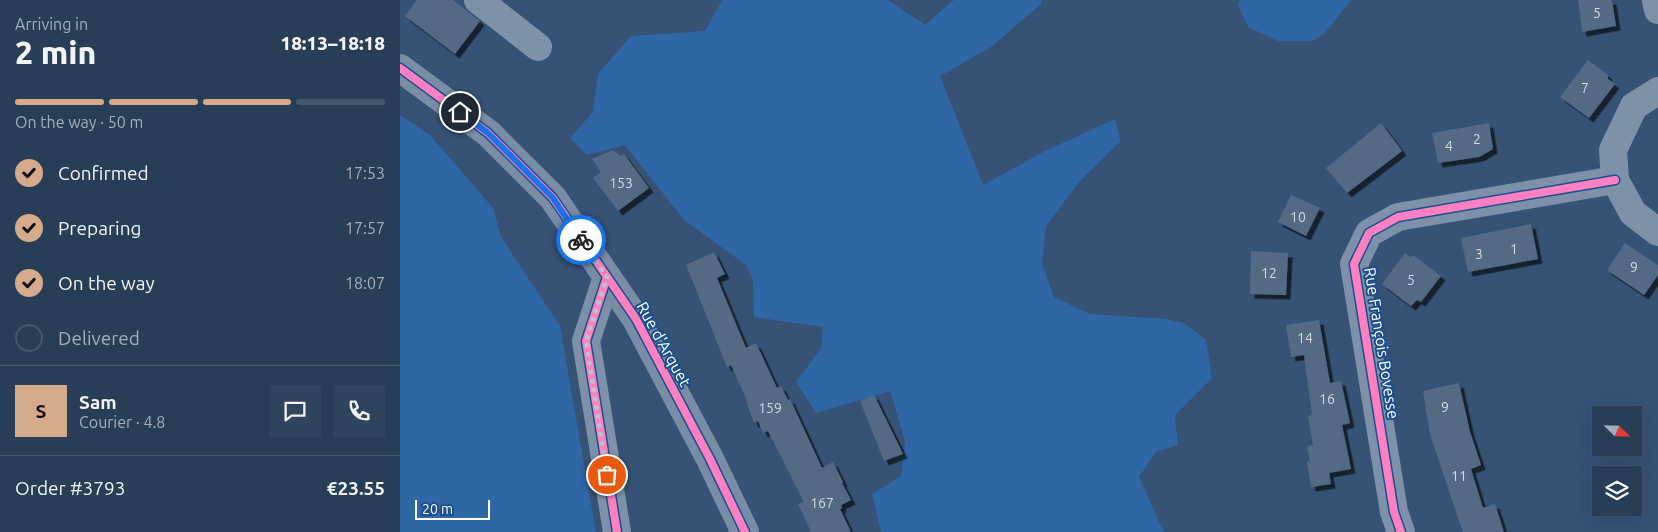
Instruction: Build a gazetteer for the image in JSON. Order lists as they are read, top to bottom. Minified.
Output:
{"streets":{"street":["Rue François Bovesse","Rue d'Arquet"]},"house_numbers":["5","7","2","4","153","10","1","3","9","12","5","14","16","9","159","11","167"],"scale_bar":"20 m","north":"bottom right","page":{"heading":["2 min","Arriving in","18:13–18:18"],"panel":["Sam","Courier · 4.8","Order #3793","€23.55"],"bar":"On the way · 50 m","list":[["Confirmed","17:53"],["Preparing","17:57"],["On the way","18:07"],"Delivered"],"round":"S","scale":"20 m"}}
